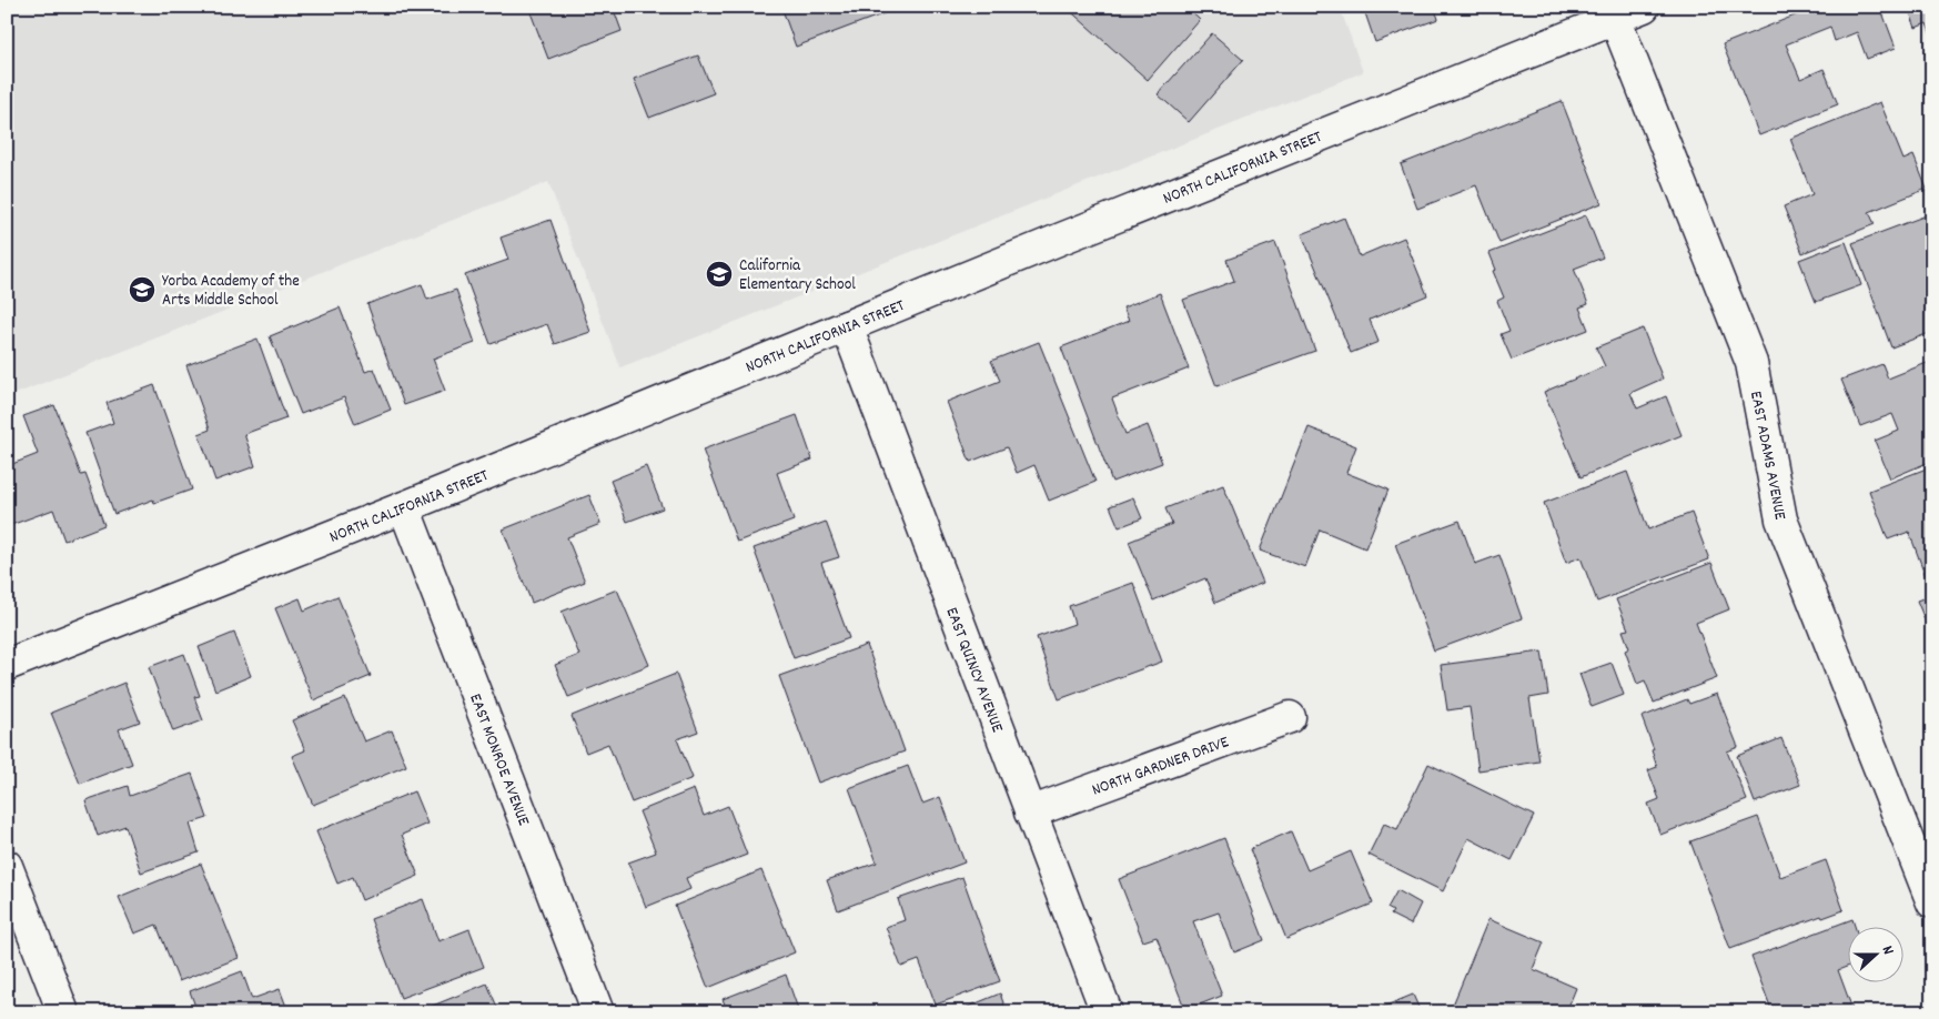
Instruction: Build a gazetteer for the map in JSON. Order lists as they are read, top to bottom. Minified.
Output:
{"streets":{"street":["NORTH CALIFORNIA STREET","EAST ADAMS AVENUE","EAST QUINCY AVENUE","EAST MONROE AVENUE","NORTH GARDNER DRIVE"]},"crossings":[["NORTH CALIFORNIA STREET","EAST ADAMS AVENUE"],["NORTH CALIFORNIA STREET","EAST QUINCY AVENUE"],["NORTH CALIFORNIA STREET","EAST MONROE AVENUE"],["EAST QUINCY AVENUE","NORTH GARDNER DRIVE"]],"places":{"school or university":["California Elementary School","Yorba Academy of the Arts Middle School"]},"north":"right"}
